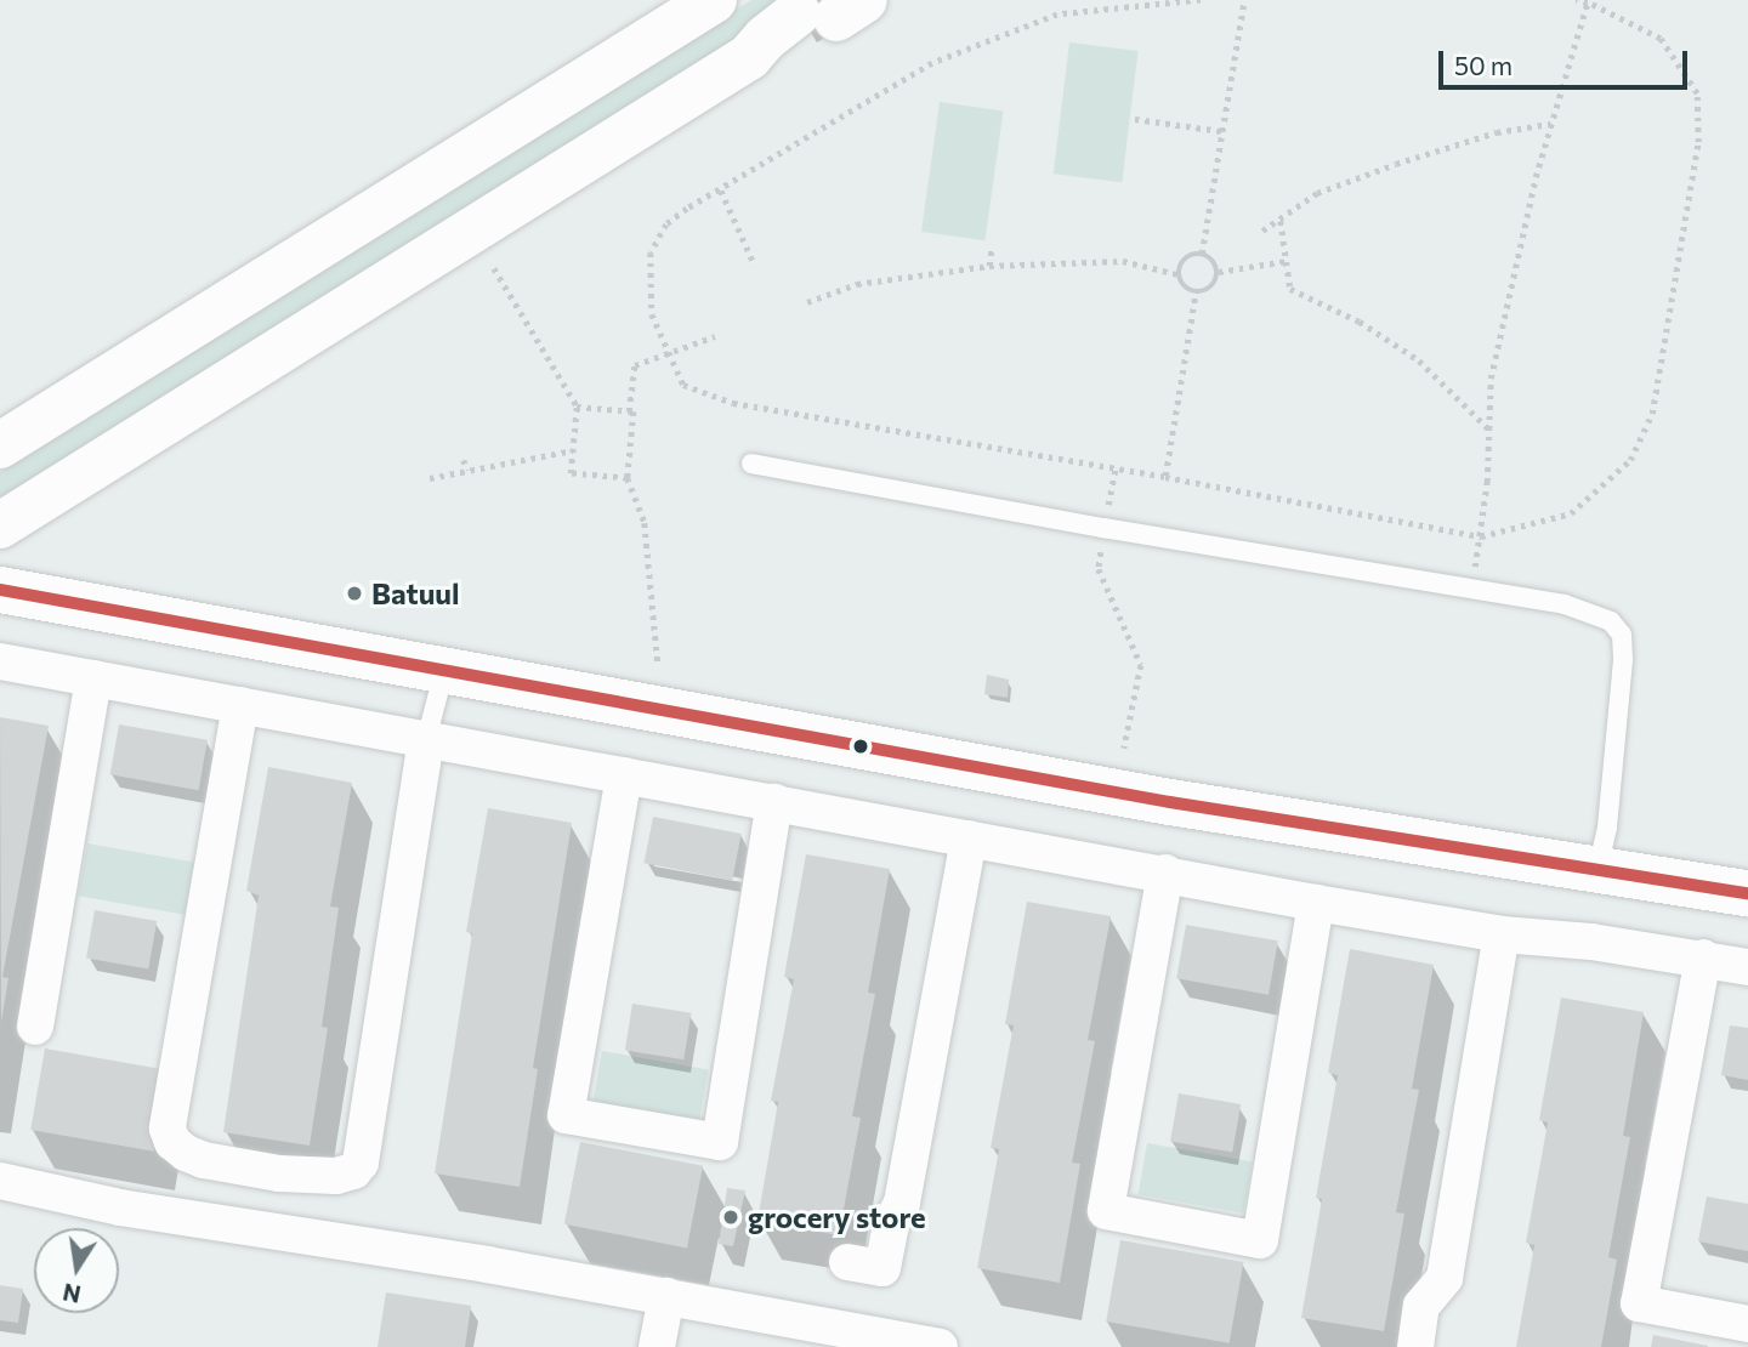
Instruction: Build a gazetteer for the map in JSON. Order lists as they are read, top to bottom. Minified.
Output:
{"places":["Batuul","grocery store"],"scale_bar":"50 m","north":"bottom"}
